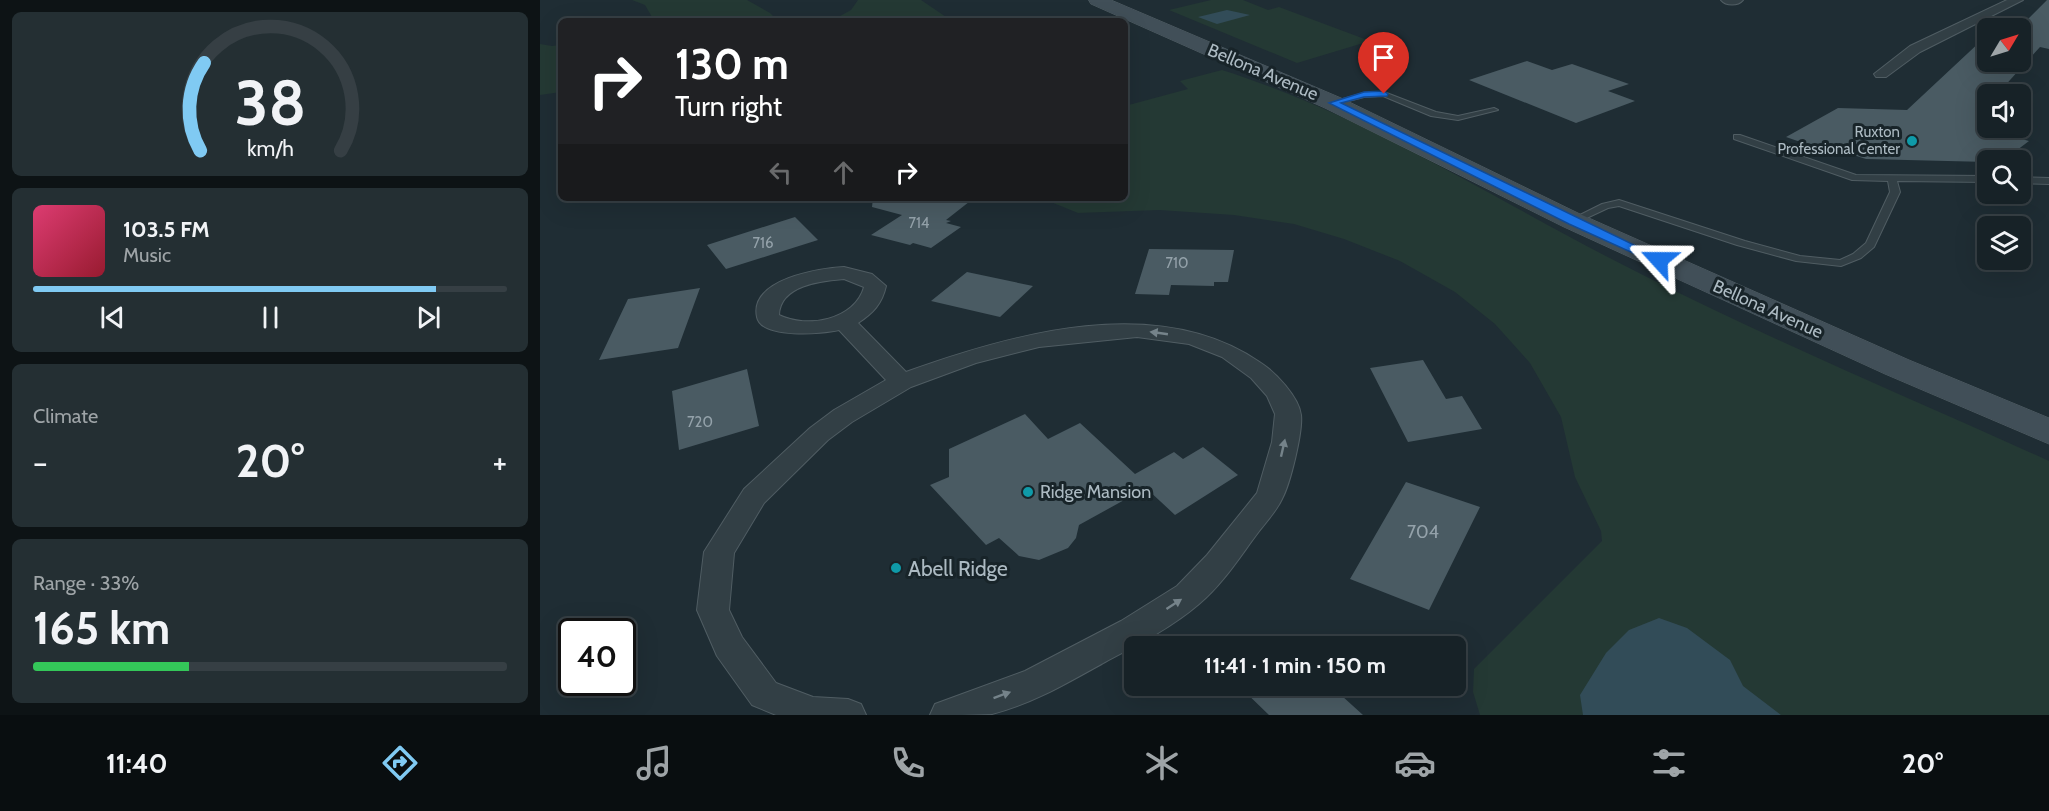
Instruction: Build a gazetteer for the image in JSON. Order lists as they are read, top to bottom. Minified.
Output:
{"streets":{"street":["Bellona Avenue"]},"places":["Ruxton Professional Center","Ridge Mansion","Abell Ridge"],"house_numbers":["714","716","710","720","704"],"north":"top right","page":{"turn":["130 m","Turn right"],"song":["103.5 FM","Music"],"tile":["Climate",["Range · 33%","165 km"]],"heat":["−","20°","+"],"limit":"40","trip":"11:41 · 1 min · 150 m","tabs":["11:40","20°"],"gauge":["38","km/h"]}}
